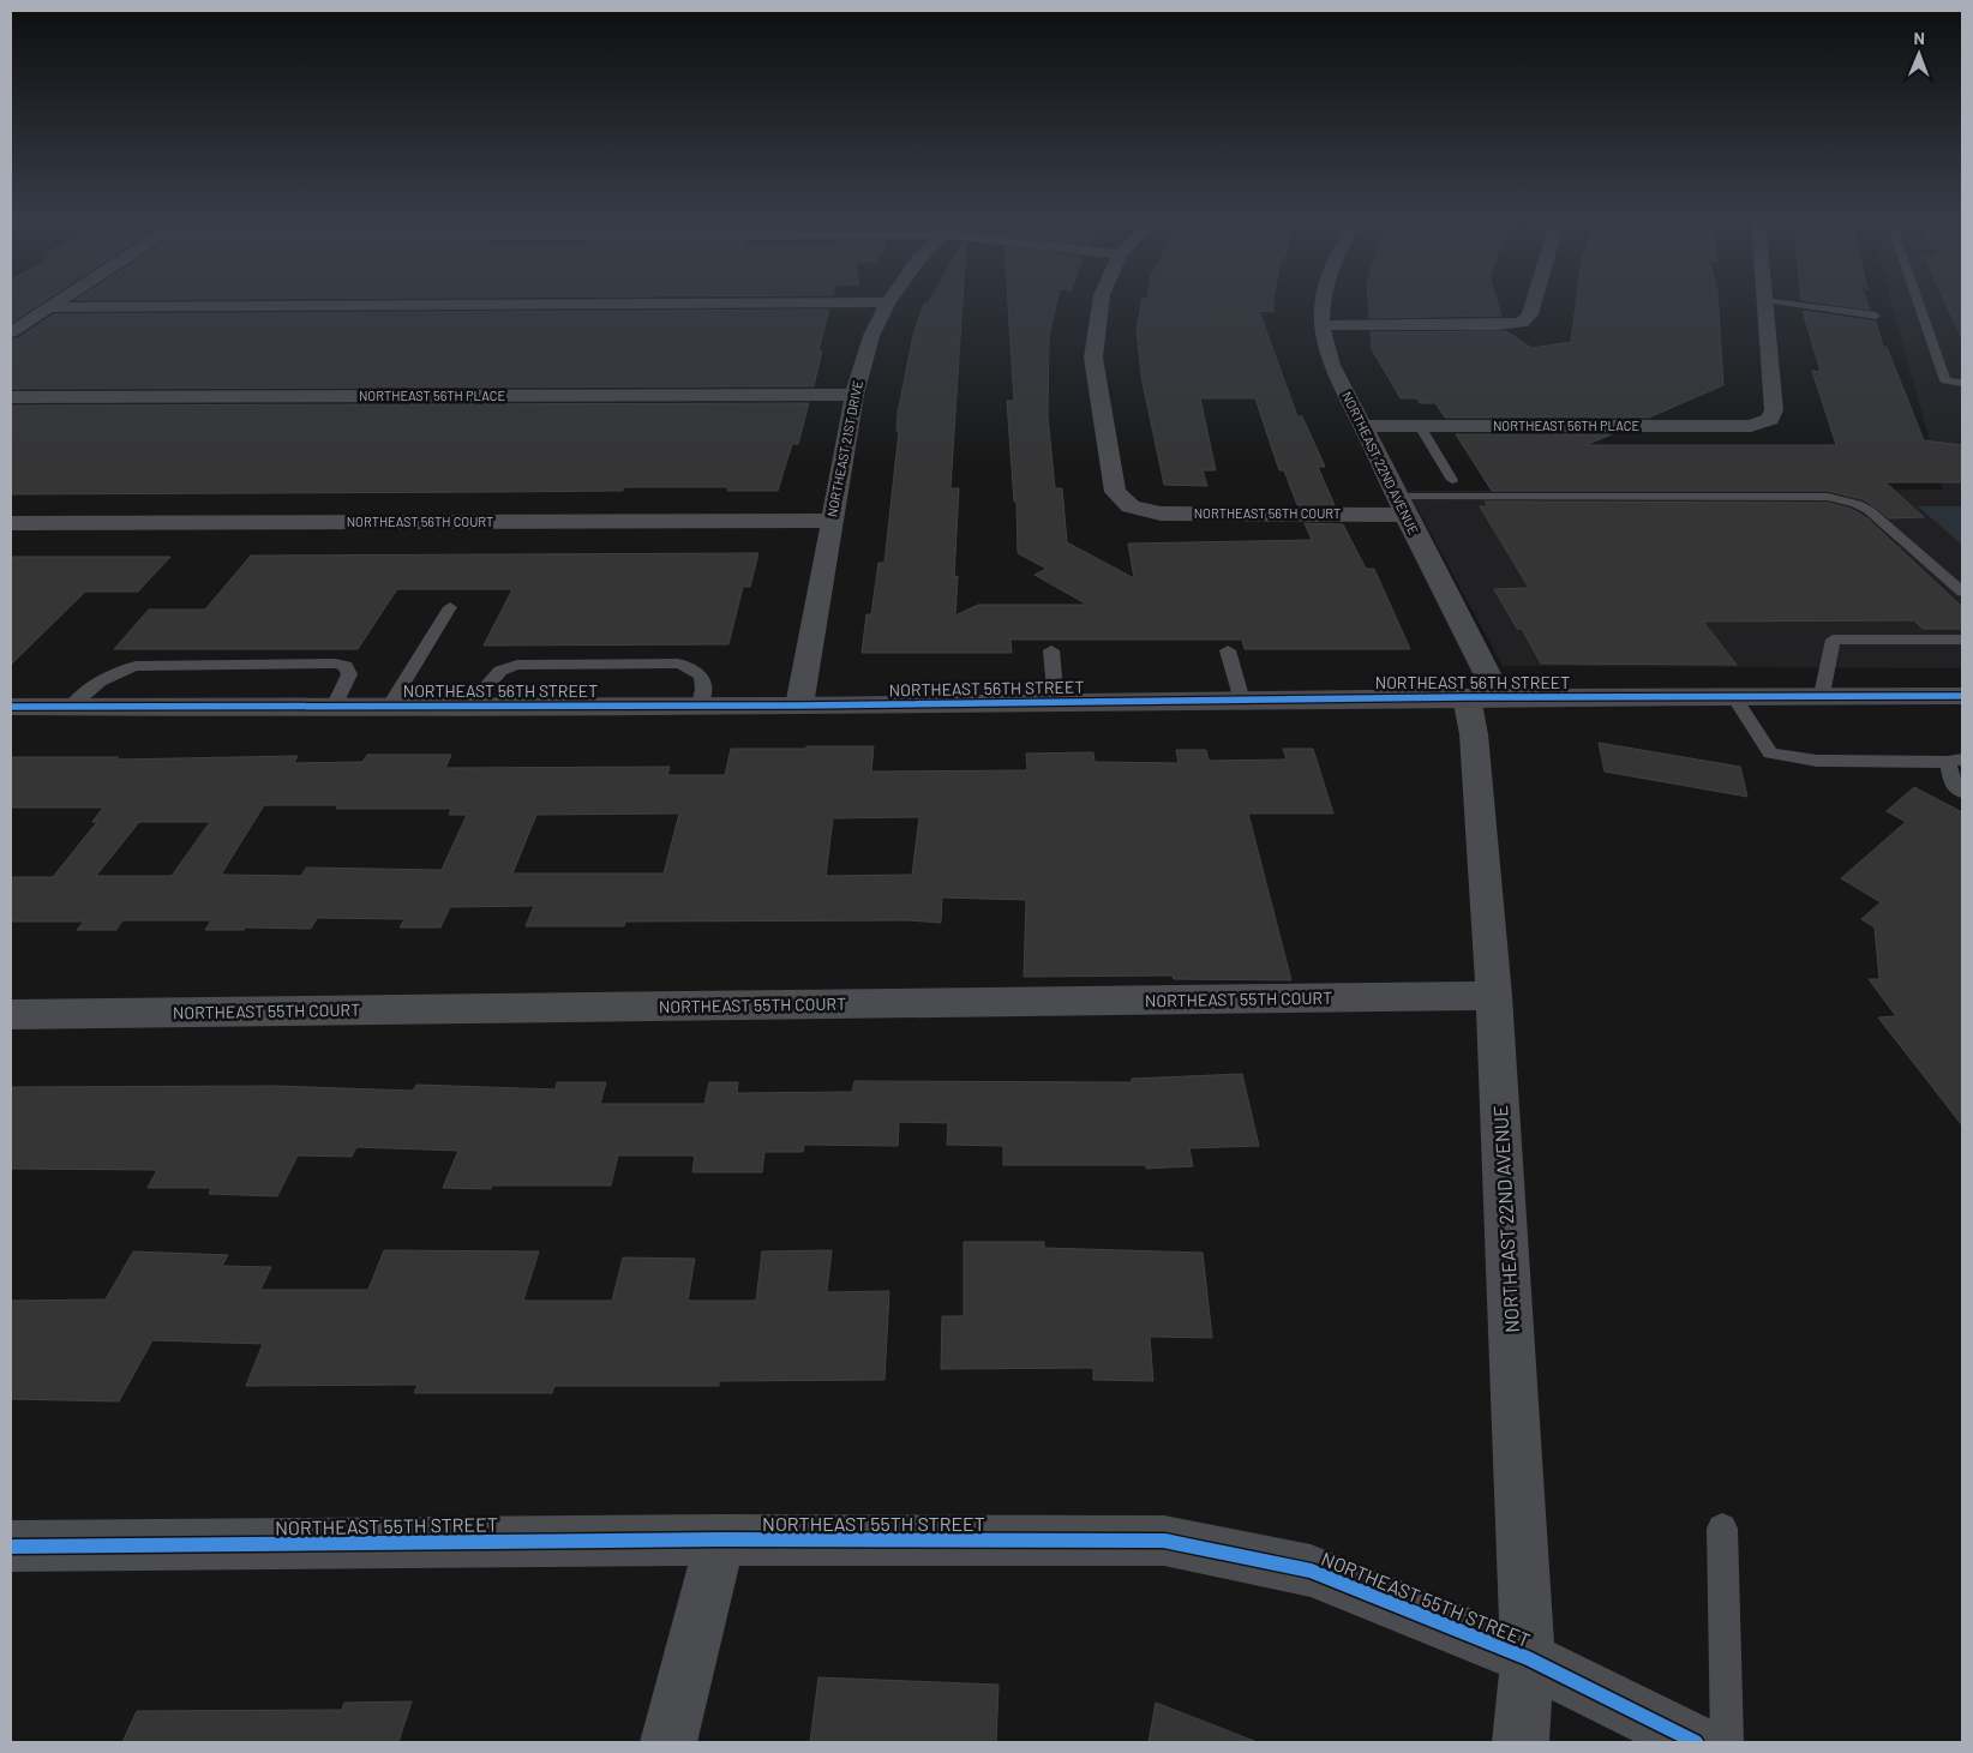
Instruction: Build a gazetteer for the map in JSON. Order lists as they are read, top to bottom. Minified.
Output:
{"streets":{"street":["NORTHEAST 56TH PLACE","NORTHEAST 21ST DRIVE","NORTHEAST 22ND AVENUE","NORTHEAST 56TH COURT","NORTHEAST 56TH STREET","NORTHEAST 55TH COURT","NORTHEAST 55TH STREET"]},"crossings":[["NORTHEAST 56TH PLACE","NORTHEAST 21ST DRIVE"],["NORTHEAST 56TH PLACE","NORTHEAST 22ND AVENUE"],["NORTHEAST 21ST DRIVE","NORTHEAST 56TH COURT"],["NORTHEAST 21ST DRIVE","NORTHEAST 56TH STREET"],["NORTHEAST 22ND AVENUE","NORTHEAST 56TH COURT"],["NORTHEAST 22ND AVENUE","NORTHEAST 56TH STREET"],["NORTHEAST 22ND AVENUE","NORTHEAST 55TH COURT"],["NORTHEAST 22ND AVENUE","NORTHEAST 55TH STREET"]],"north":"top"}
